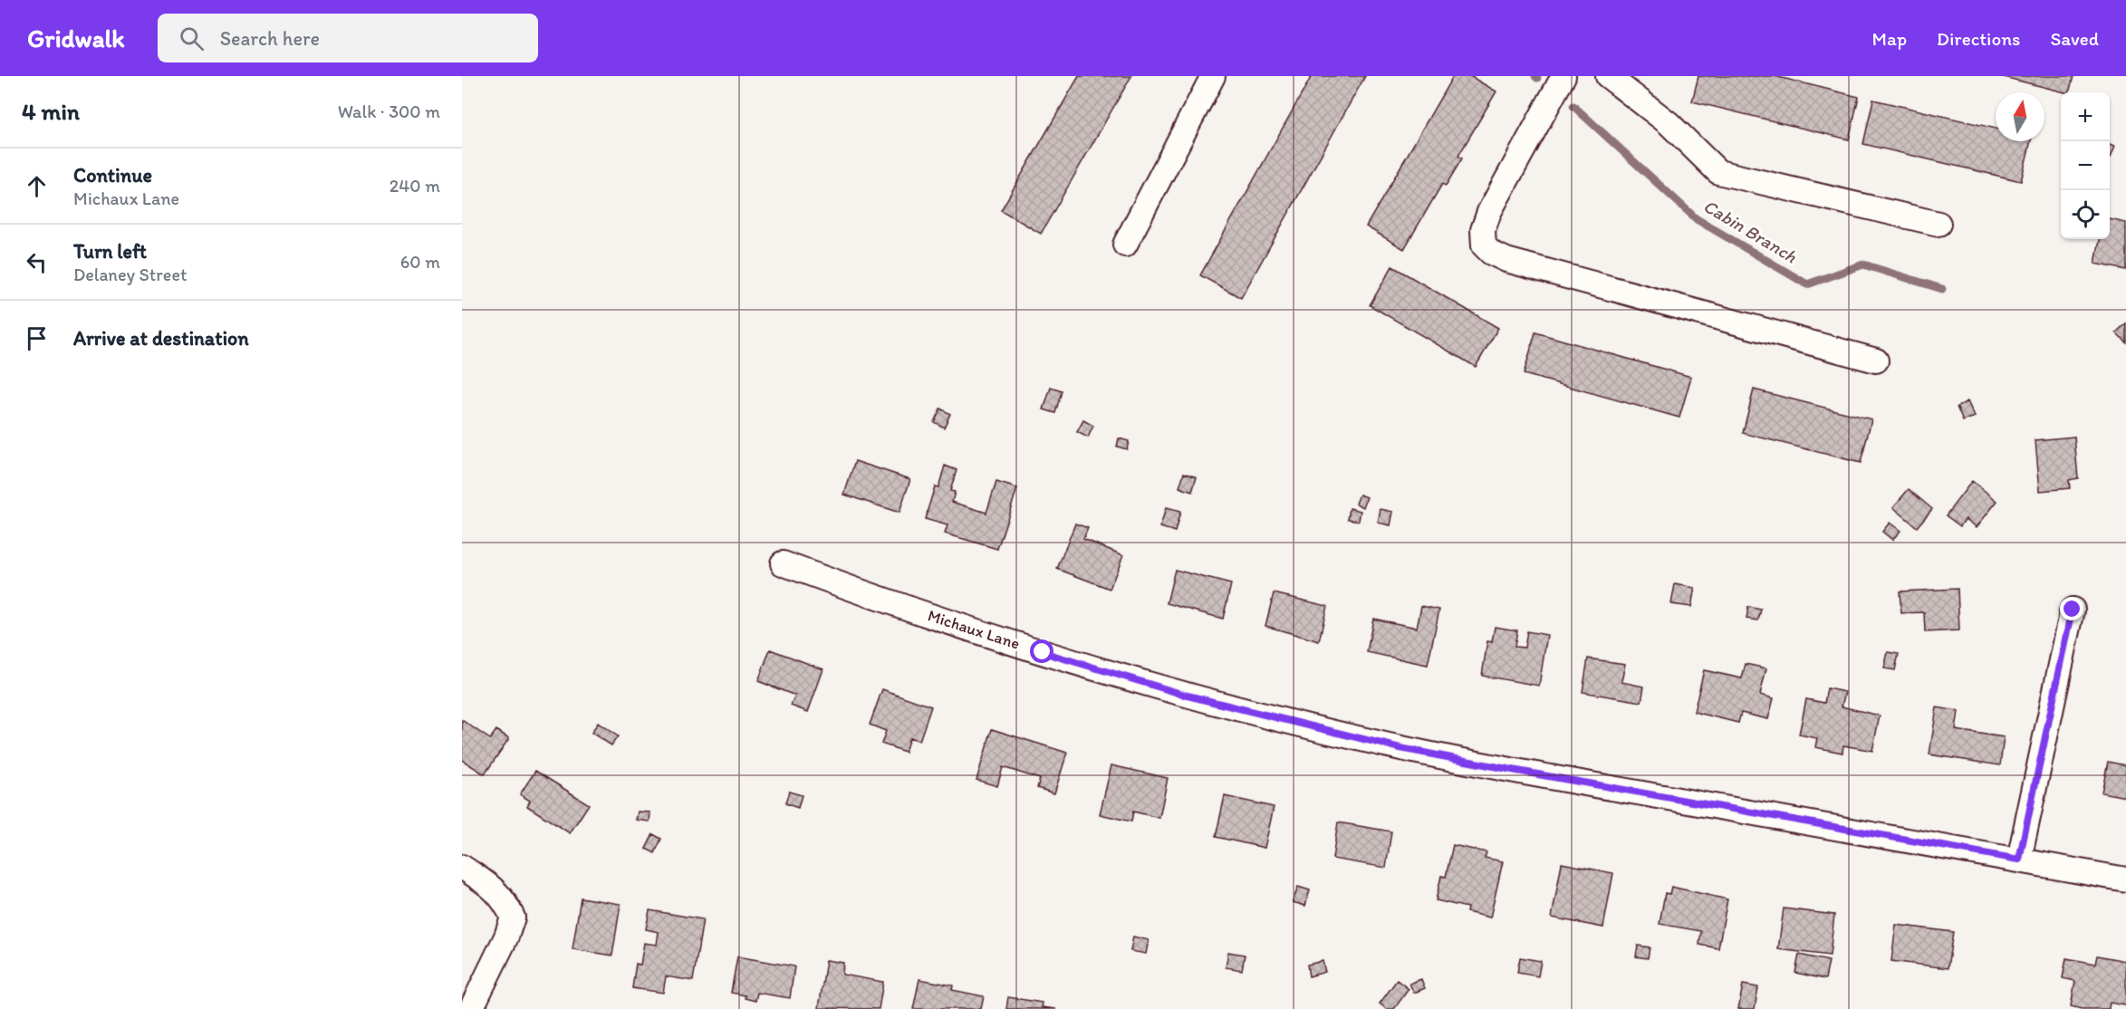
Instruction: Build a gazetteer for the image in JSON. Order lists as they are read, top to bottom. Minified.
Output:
{"streets":{"street":["Michaux Lane"]},"water":["Cabin Branch"],"north":"top","page":{"header":"Gridwalk","search":"Search here","nav":["Map","Directions","Saved"],"heading":["4 min","Walk · 300 m"],"map_buttons":["+","−"],"list":[["Continue","Michaux Lane","240 m"],["Turn left","Delaney Street","60 m"],"Arrive at destination"]}}
